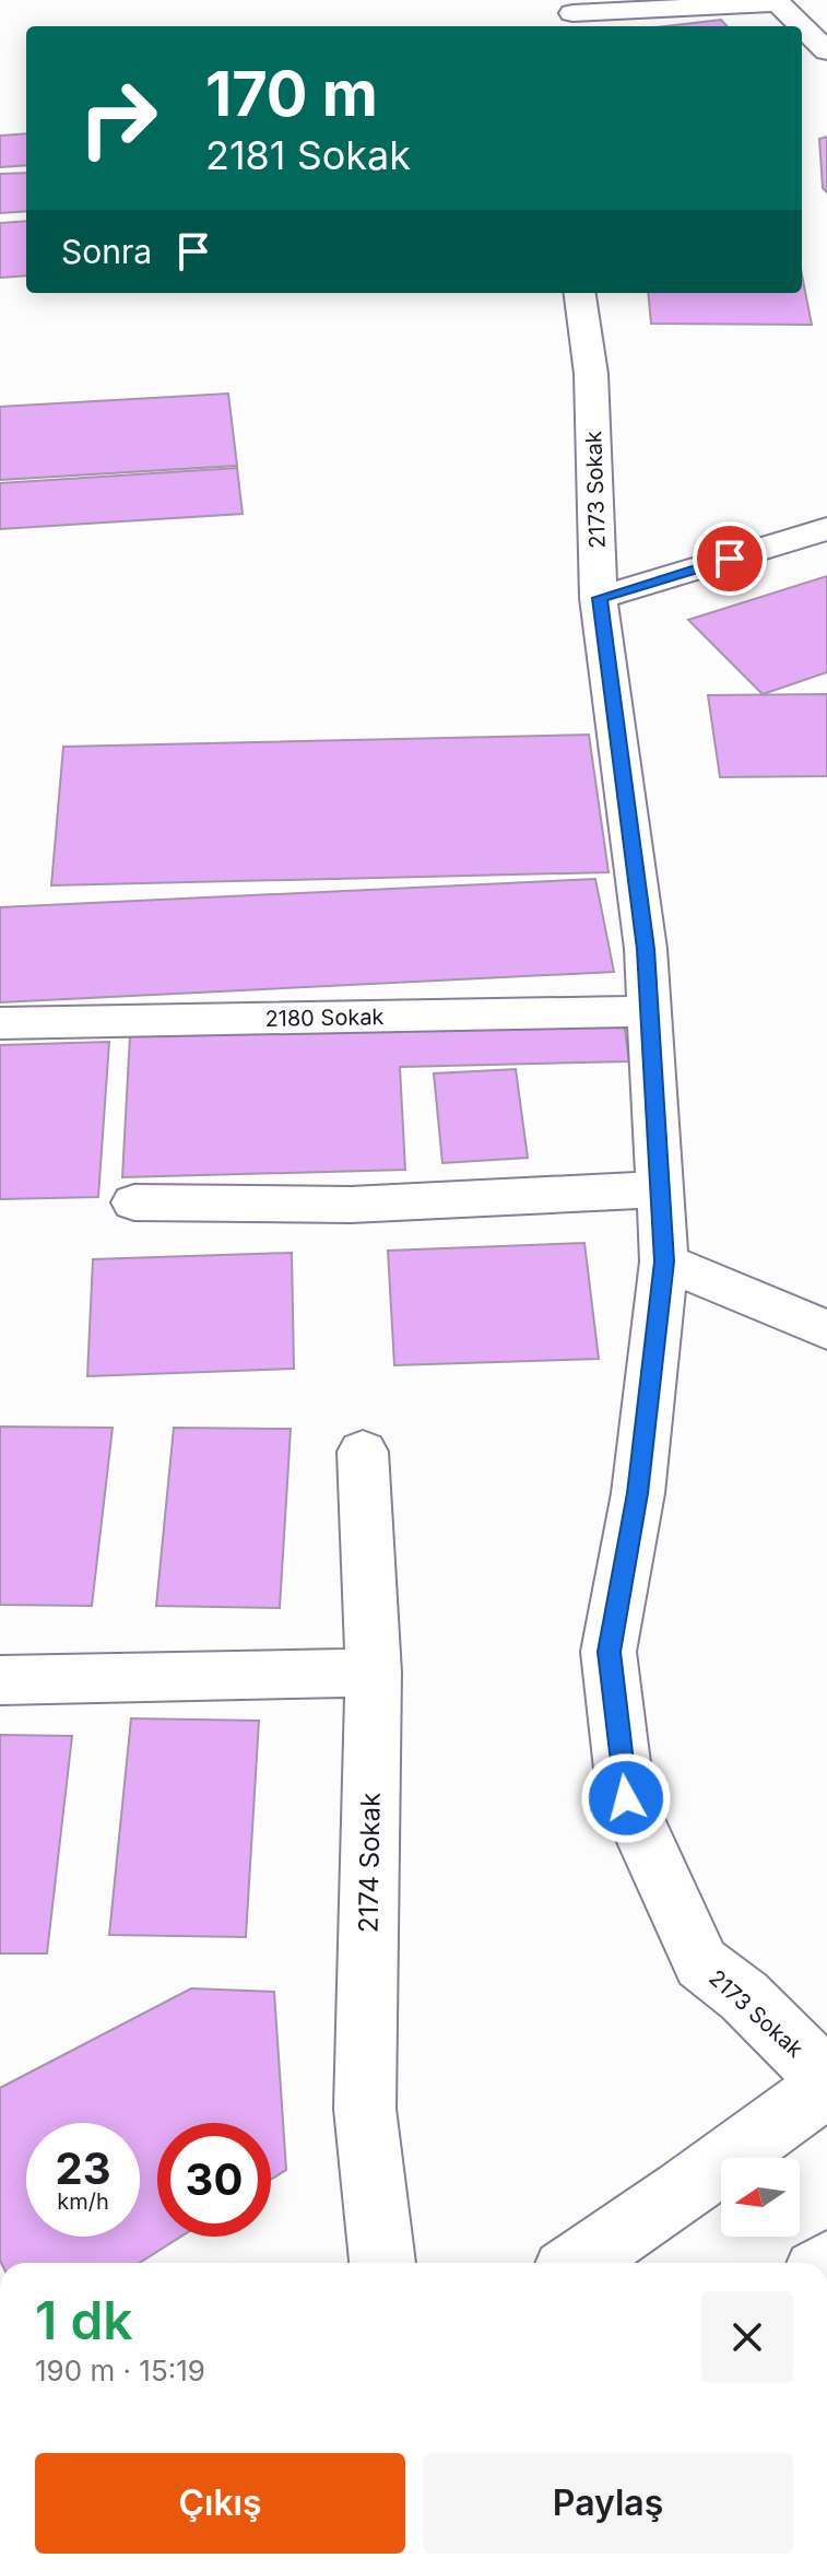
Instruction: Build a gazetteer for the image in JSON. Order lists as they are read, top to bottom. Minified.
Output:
{"streets":{"street":["2173 Sokak","2180 Sokak","2174 Sokak"]},"crossings":[["2173 Sokak","2180 Sokak"]],"north":"left","page":{"turn":["170 m","2181 Sokak"],"then":"Sonra","speed":"23 km/h","limit":"30","heading":["1 dk","190 m · 15:19"],"buttons":["Çıkış","Paylaş"]}}
